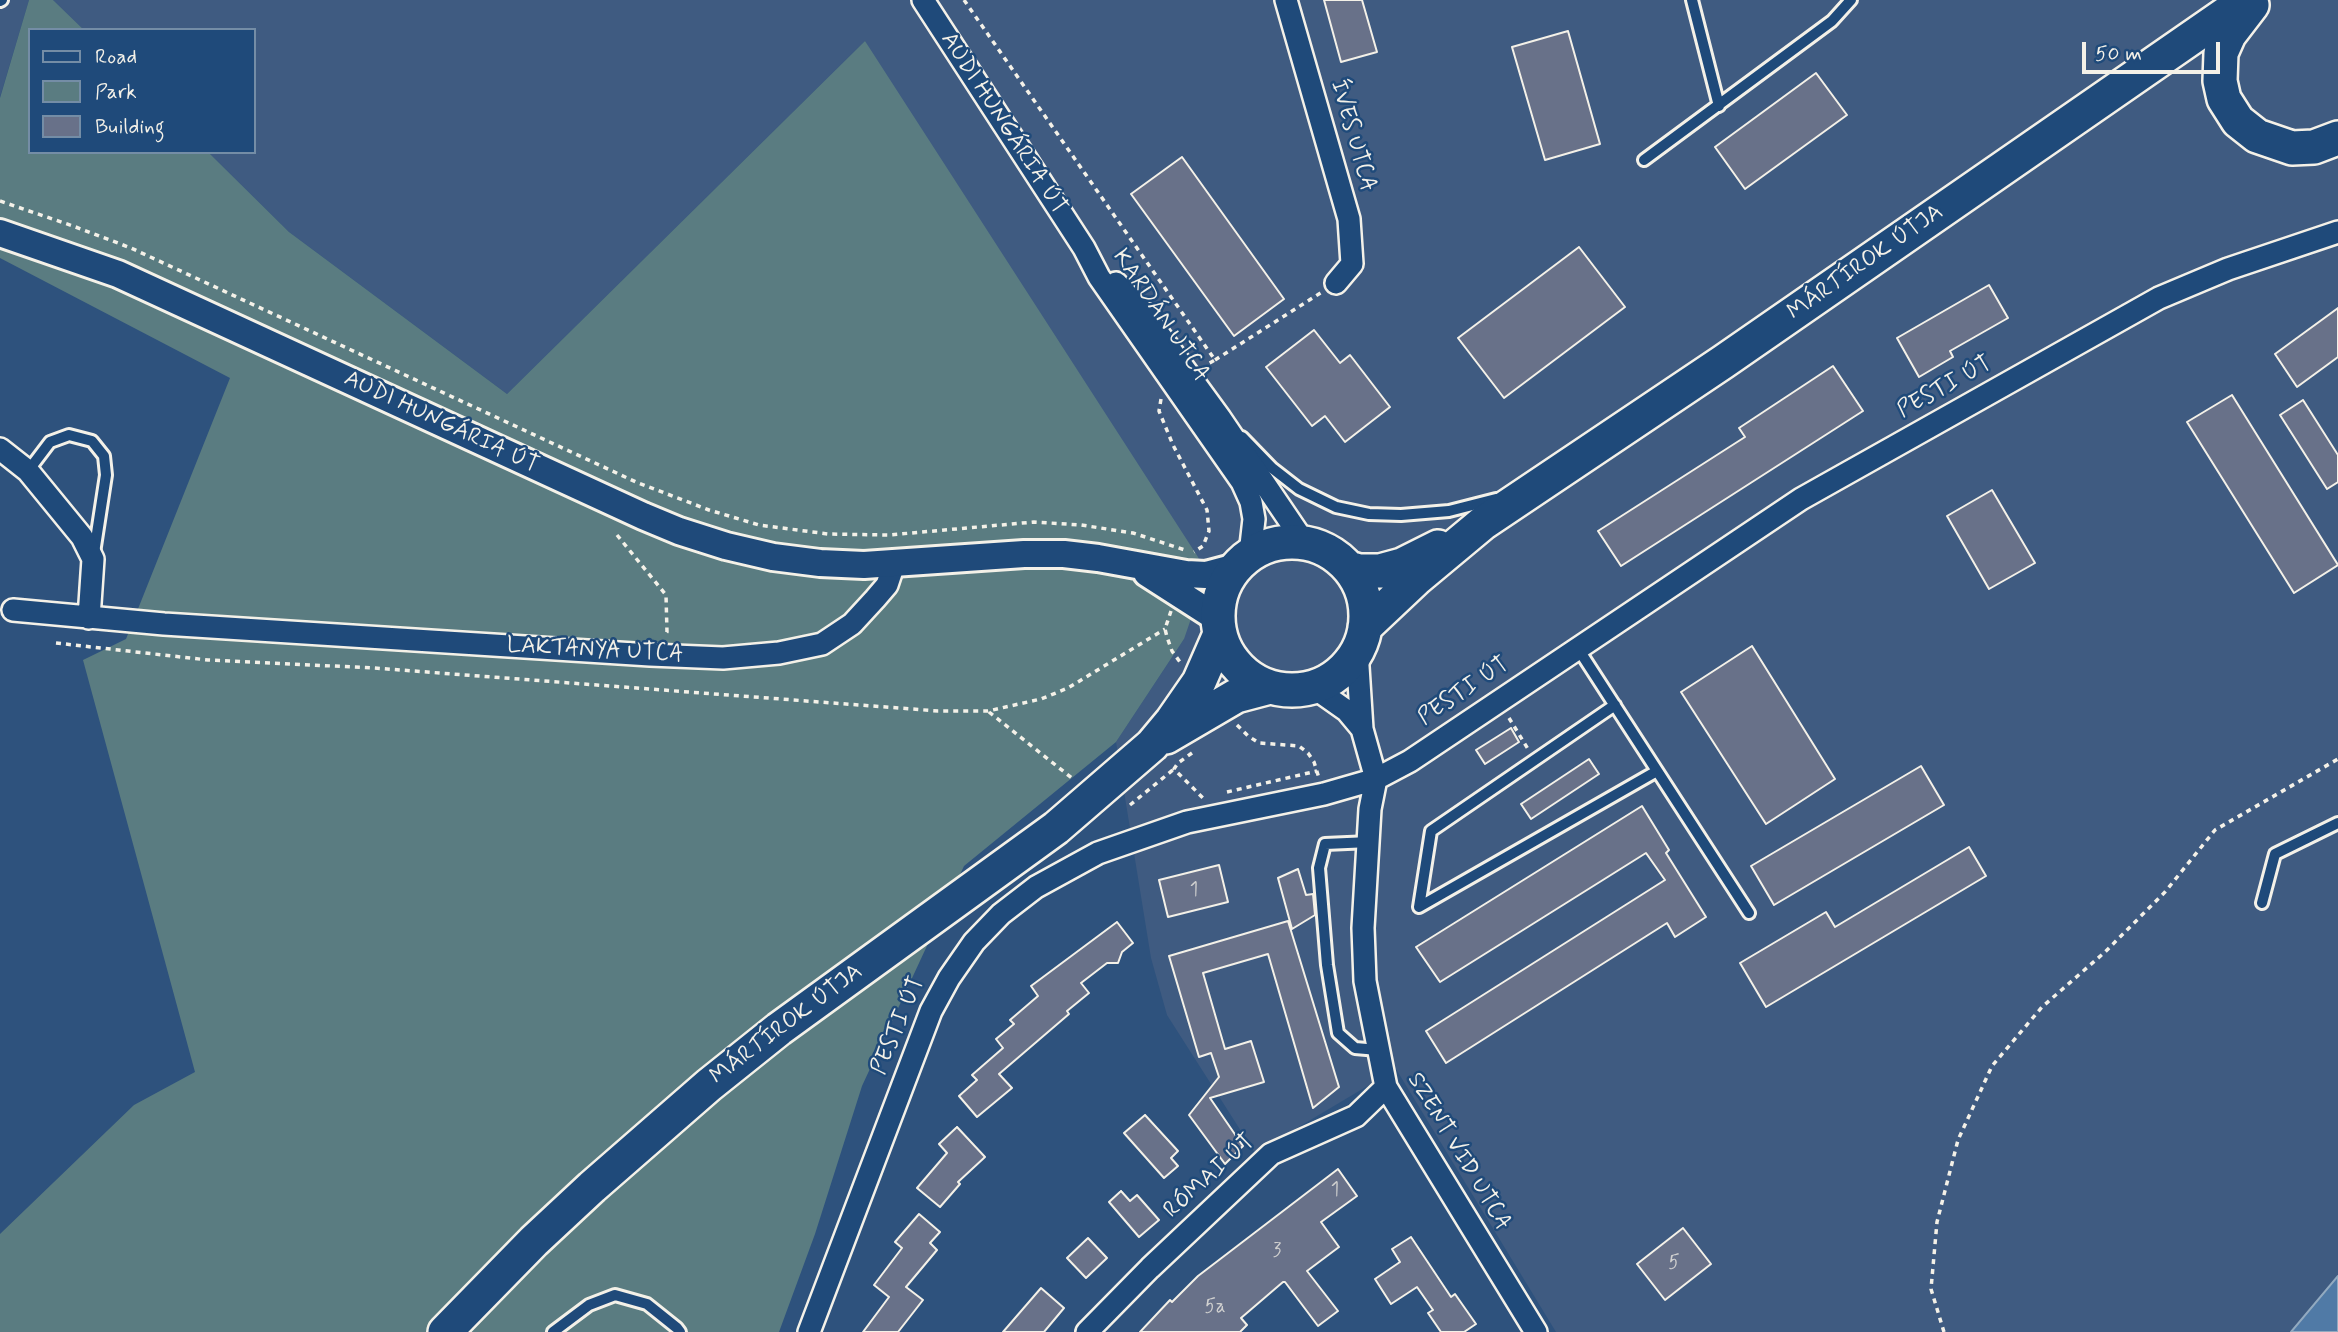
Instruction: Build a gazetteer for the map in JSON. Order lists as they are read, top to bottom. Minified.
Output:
{"streets":{"main road":["MÁRTÍROK ÚTJA"],"street":["AUDI HUNGÁRIA ÚT","ÍVES UTCA","KARDÁN UTCA","PESTI ÚT","LAKTANYA UTCA","SZENT VID UTCA","RÓMAI ÚT"]},"crossings":[["AUDI HUNGÁRIA ÚT","KARDÁN UTCA"],["AUDI HUNGÁRIA ÚT","LAKTANYA UTCA"],["MÁRTÍROK ÚTJA","KARDÁN UTCA"],["PESTI ÚT","SZENT VID UTCA"],["SZENT VID UTCA","RÓMAI ÚT"]],"house_numbers":["1","1","3","5","5a"],"legend":["Road","Park","Building"],"scale_bar":"50 m"}
